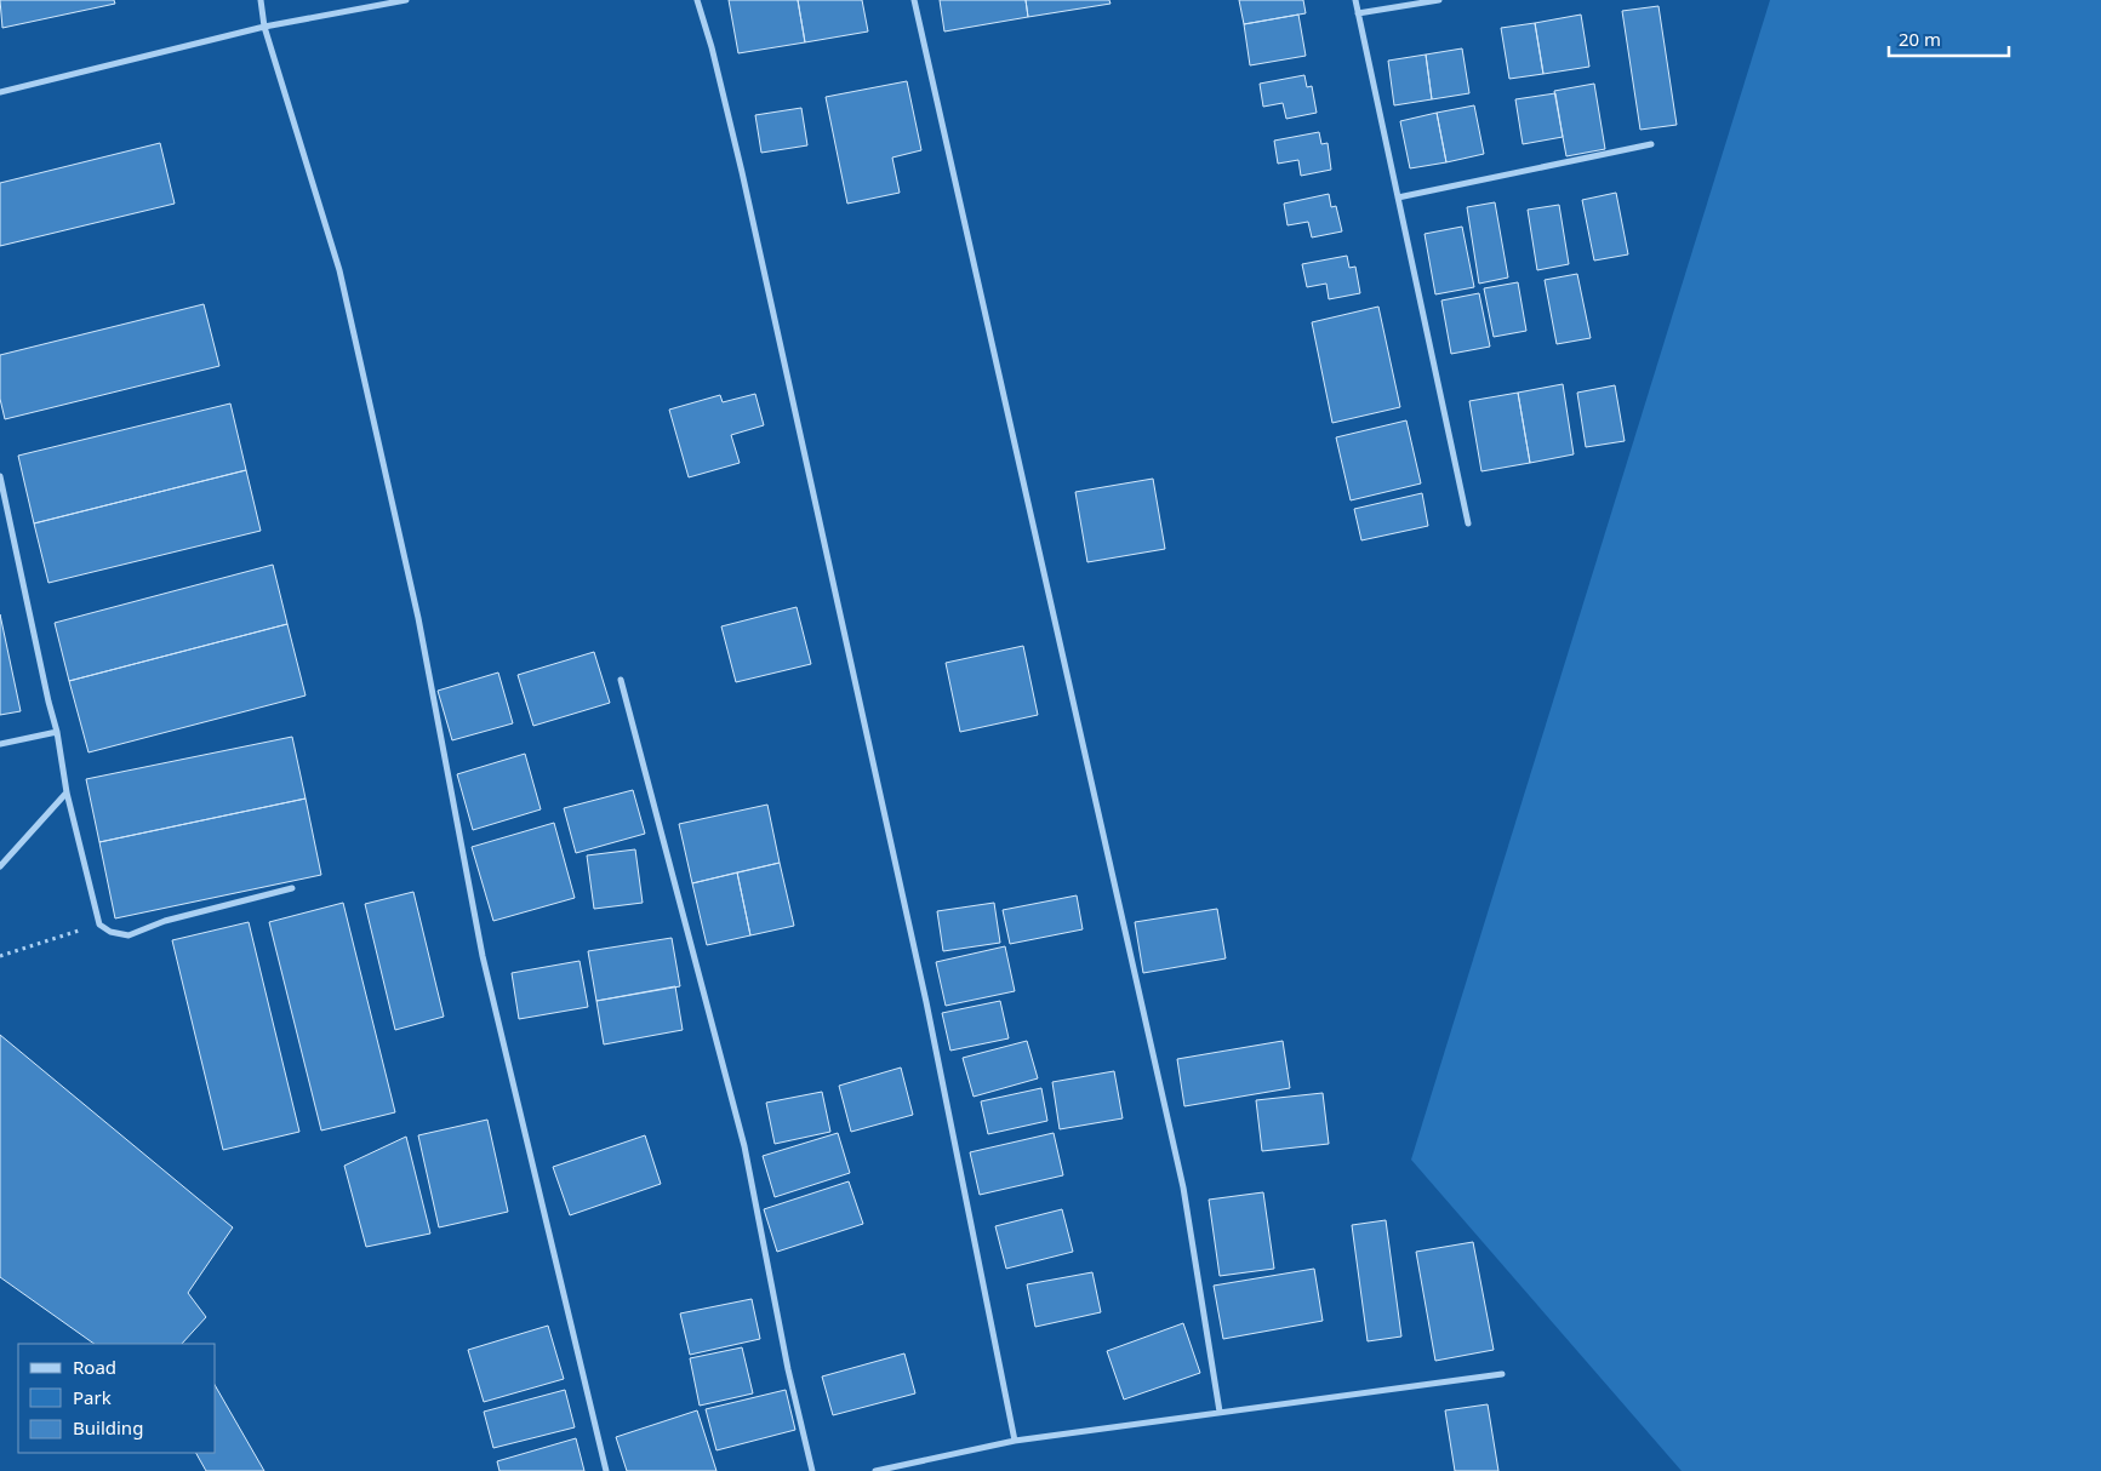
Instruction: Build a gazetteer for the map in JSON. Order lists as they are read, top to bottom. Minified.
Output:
{"legend":["Road","Park","Building"],"scale_bar":"20 m"}
